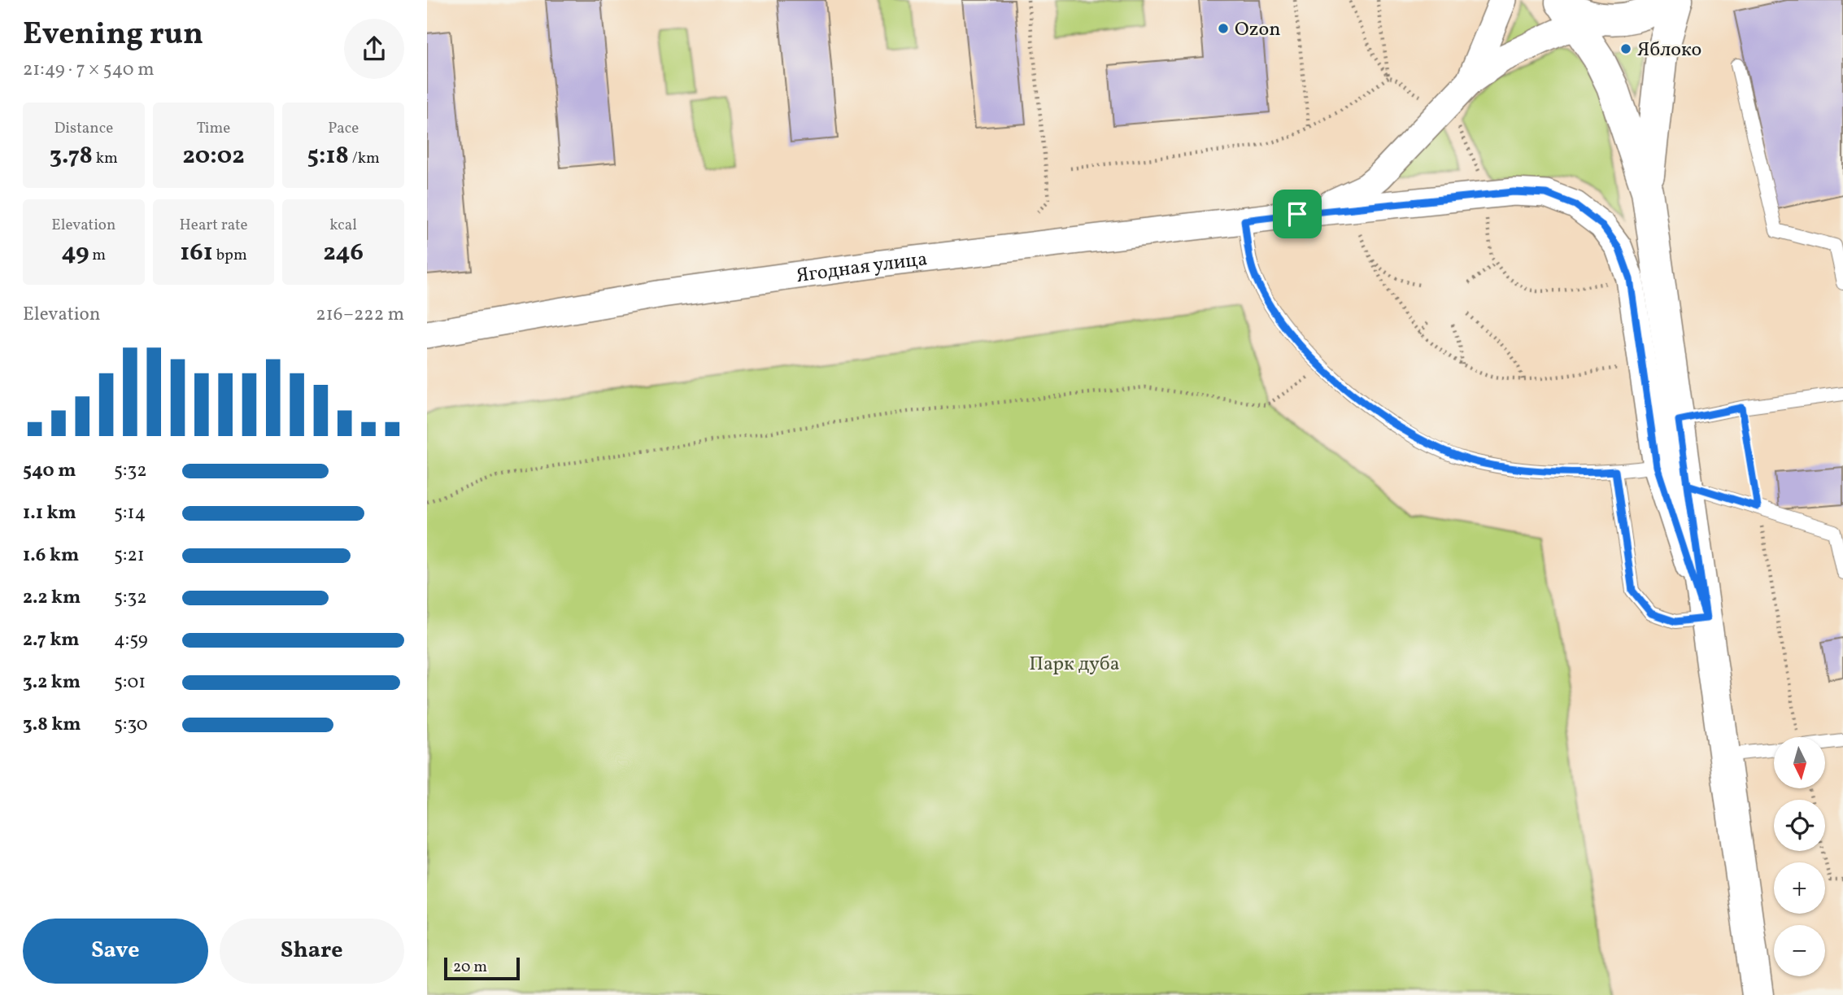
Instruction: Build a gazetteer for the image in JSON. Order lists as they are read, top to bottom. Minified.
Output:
{"streets":{"street":["Ягодная улица"]},"parks":["Парк дуба"],"places":["Ozon","Яблоко"],"scale_bar":"20 m","north":"bottom","page":{"heading":["Evening run","21:49 · 7 × 540 m"],"stats":[["Distance","3.78 km"],["Time","20:02"],["Pace","5:18 /km"],["Elevation","49 m"],["Heart rate","161 bpm"],["kcal","246"]],"chart":["Elevation","216–222 m"],"list":[{"name":"540 m","note":"5:32"},{"name":"1.1 km","note":"5:14"},{"name":"1.6 km","note":"5:21"},{"name":"2.2 km","note":"5:32"},{"name":"2.7 km","note":"4:59"},{"name":"3.2 km","note":"5:01"},{"name":"3.8 km","note":"5:30"}],"map_buttons":["+","−"],"buttons":["Save","Share"],"scale":"20 m"}}
